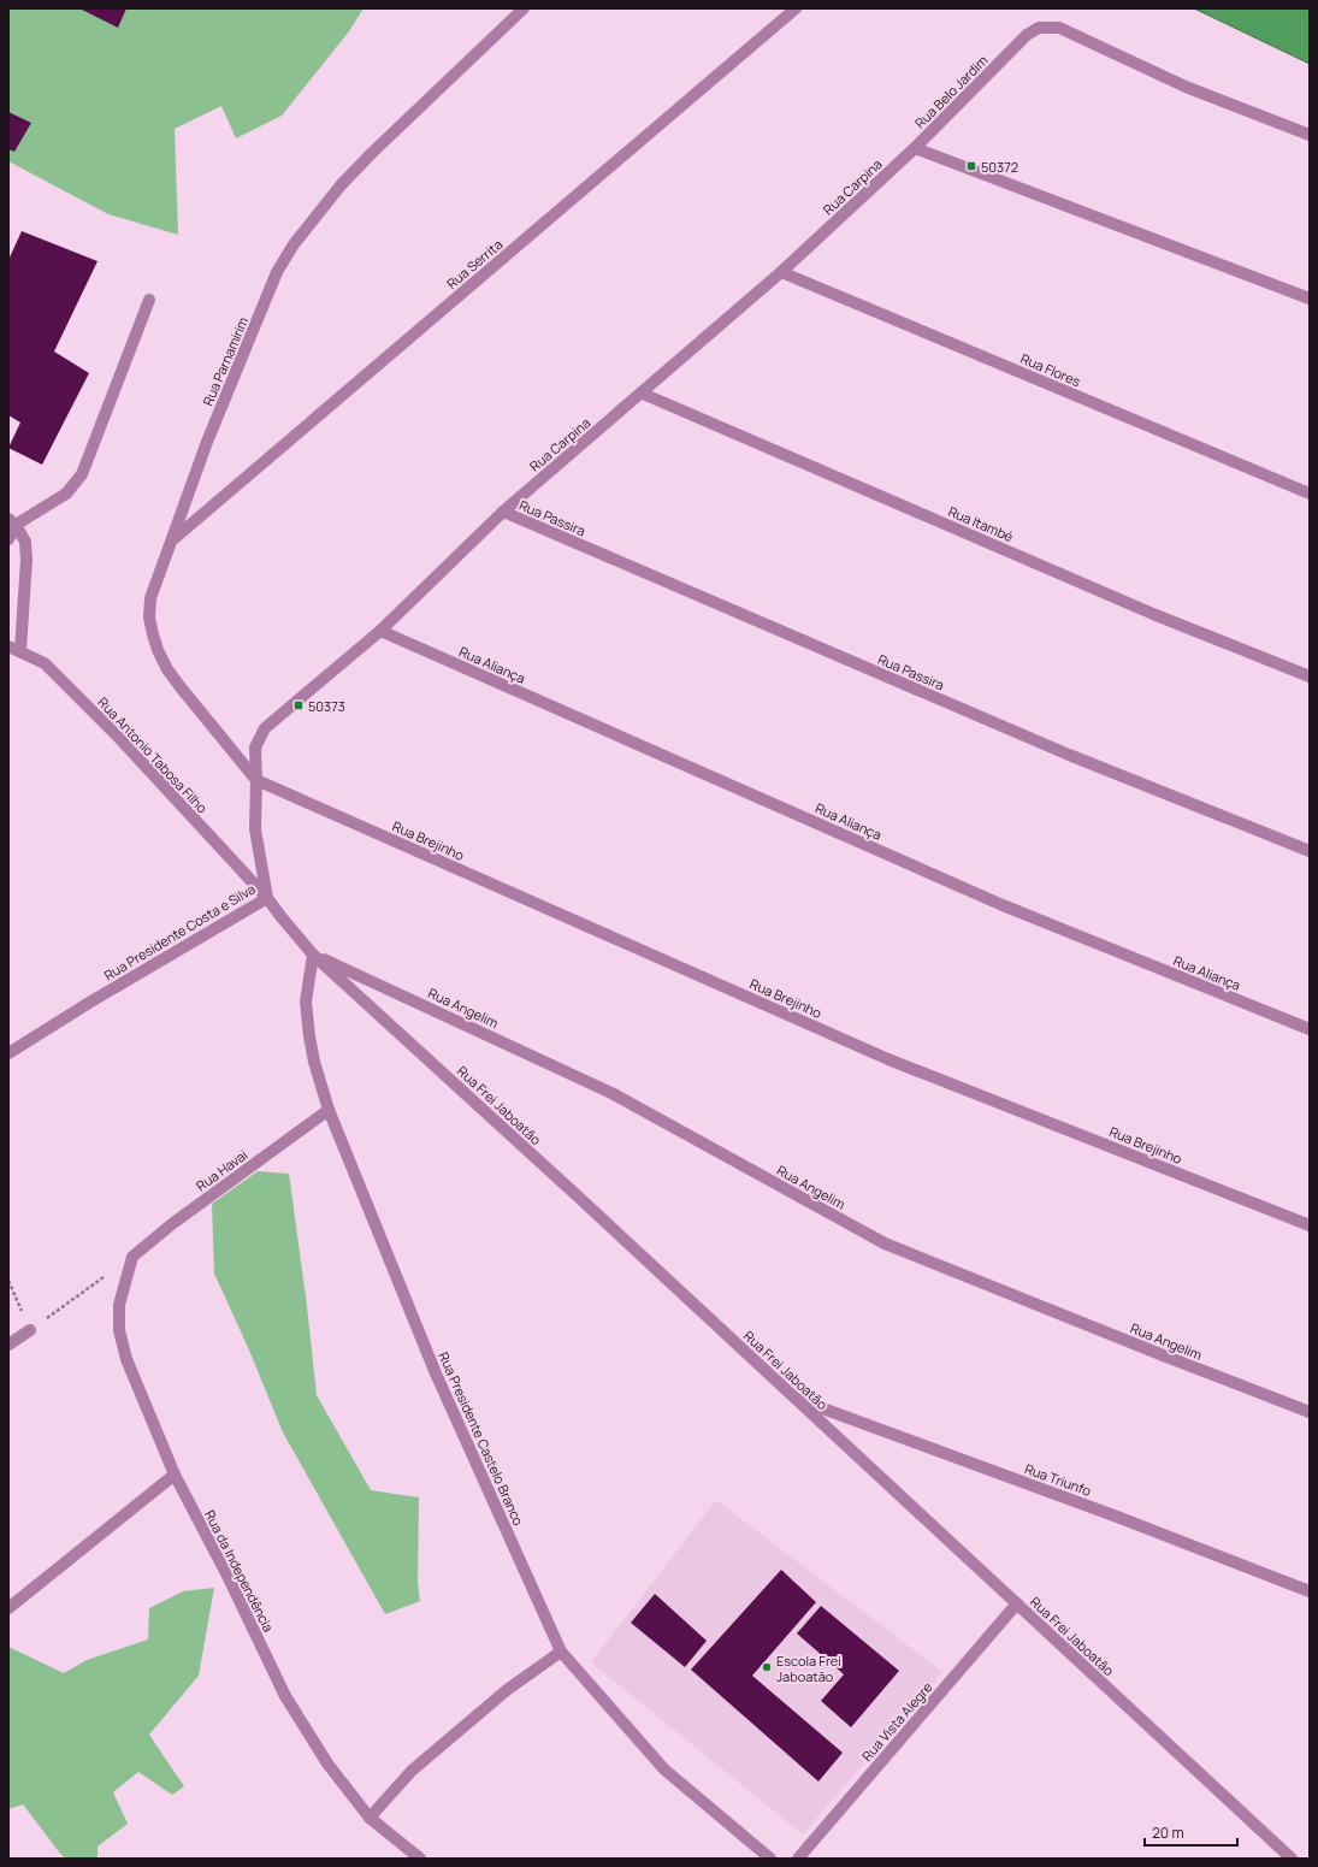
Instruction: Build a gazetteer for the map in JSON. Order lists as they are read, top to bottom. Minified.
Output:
{"streets":{"street":["Rua Belo Jardim","Rua Carpina","Rua Serrita","Rua Parnamirim","Rua Flores","Rua Passira","Rua Itambé","Rua Aliança","Rua Antonio Tabosa Filho","Rua Brejinho","Rua Presidente Costa e Silva","Rua Angelim","Rua Frei Jaboatão","Rua Havai","Rua Presidente Castelo Branco","Rua Triunfo","Rua da Independência","Rua Vista Alegre"]},"crossings":[["Rua Belo Jardim","Rua Carpina"],["Rua Carpina","Rua Parnamirim"],["Rua Carpina","Rua Flores"],["Rua Carpina","Rua Passira"],["Rua Carpina","Rua Itambé"],["Rua Carpina","Rua Aliança"],["Rua Carpina","Rua Brejinho"],["Rua Carpina","Rua Presidente Costa e Silva"],["Rua Serrita","Rua Parnamirim"],["Rua Parnamirim","Rua Brejinho"],["Rua Parnamirim","Rua Presidente Costa e Silva"],["Rua Antonio Tabosa Filho","Rua Presidente Costa e Silva"],["Rua Antonio Tabosa Filho","Rua Frei Jaboatão"],["Rua Brejinho","Rua Presidente Costa e Silva"],["Rua Presidente Costa e Silva","Rua Frei Jaboatão"],["Rua Angelim","Rua Frei Jaboatão"],["Rua Angelim","Rua Presidente Castelo Branco"],["Rua Frei Jaboatão","Rua Presidente Castelo Branco"],["Rua Frei Jaboatão","Rua Triunfo"],["Rua Frei Jaboatão","Rua Vista Alegre"],["Rua Havai","Rua Presidente Castelo Branco"],["Rua Havai","Rua da Independência"]],"places":{"transit":["50372","50373"],"other":["Escola Frei Jaboatão"]},"scale_bar":"20 m"}
